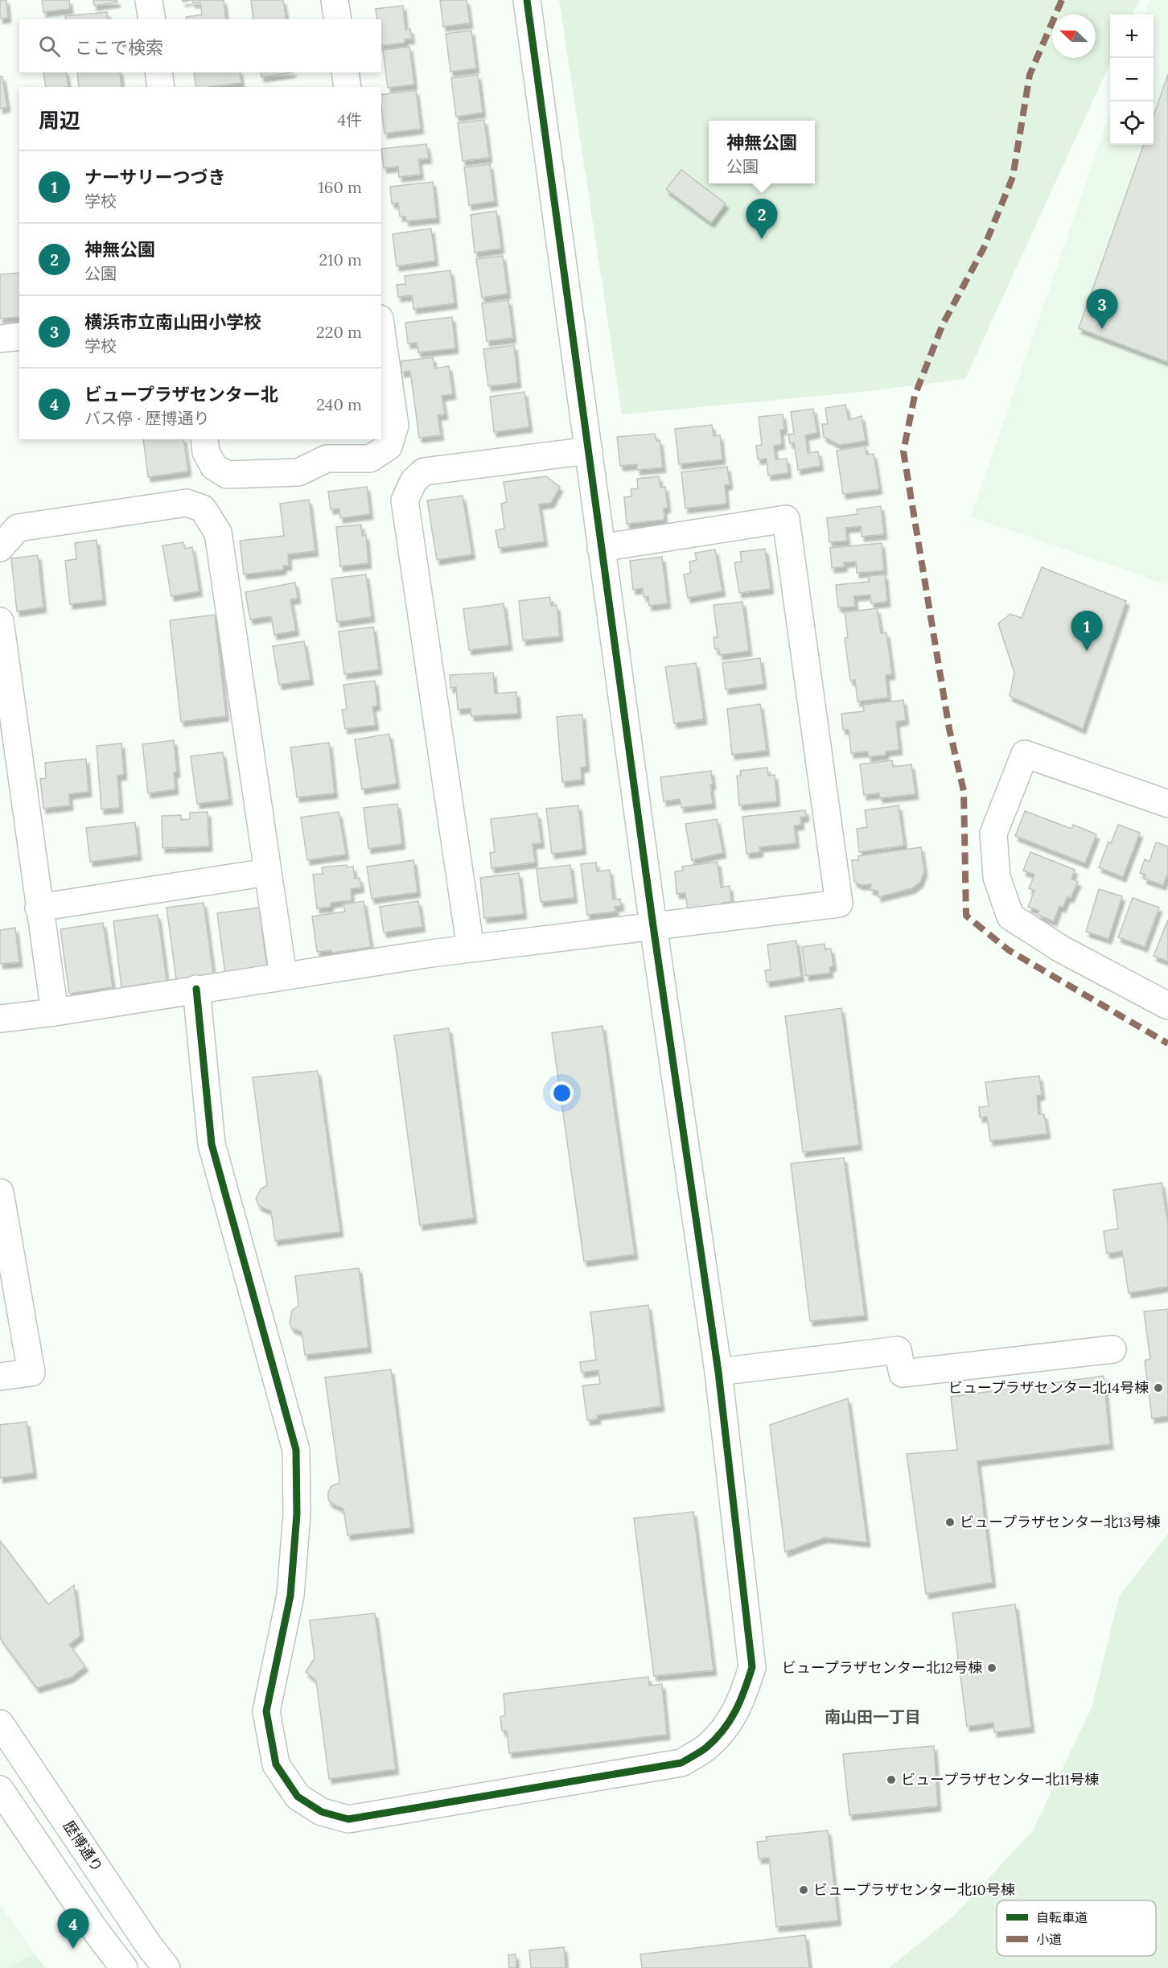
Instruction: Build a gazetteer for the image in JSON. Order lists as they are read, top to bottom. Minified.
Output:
{"streets":{"street":["歴博通り"]},"districts":["南山田一丁目"],"places":["ビュープラザセンター北14号棟","ビュープラザセンター北13号棟","ビュープラザセンター北12号棟","ビュープラザセンター北11号棟","ビュープラザセンター北10号棟"],"legend":["自転車道","小道"],"north":"left","page":{"map_buttons":["+","−"],"search":"ここで検索","heading":["周辺","4件"],"popup":["神無公園","公園"],"list":[{"mark":"1","name":"ナーサリーつづき","note":"学校","value":"160 m"},{"mark":"2","name":"神無公園","note":"公園","value":"210 m"},{"mark":"3","name":"横浜市立南山田小学校","note":"学校","value":"220 m"},{"mark":"4","name":"ビュープラザセンター北","note":"バス停 · 歴博通り","value":"240 m"}],"pins":["2","3","1","4"]}}
